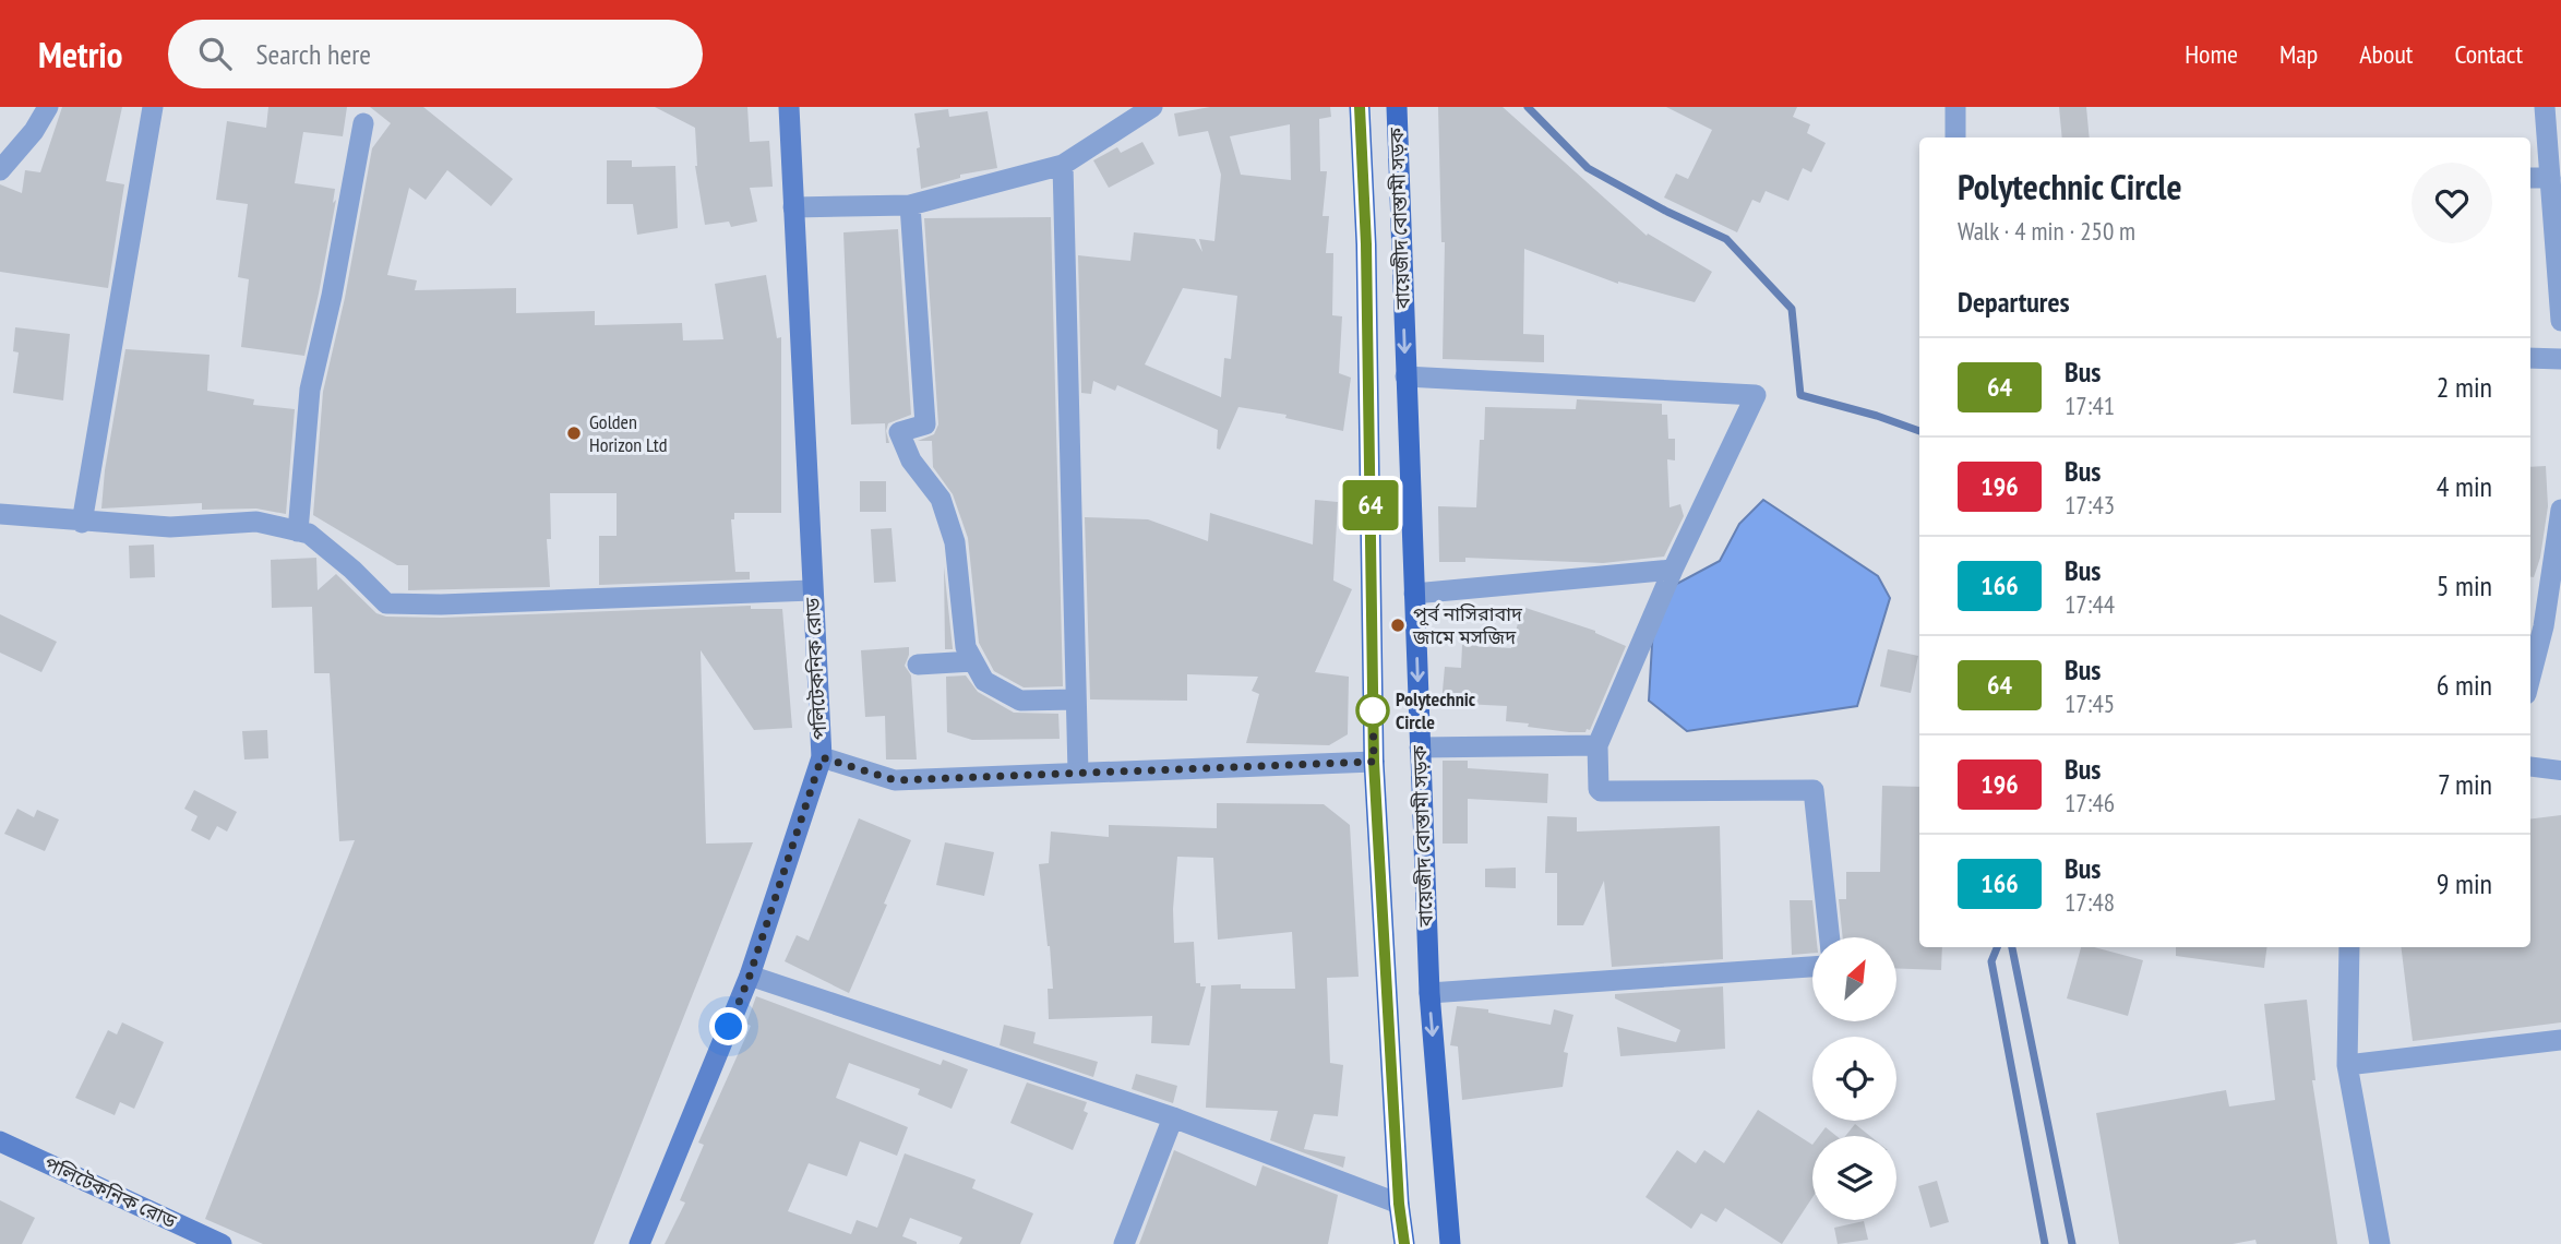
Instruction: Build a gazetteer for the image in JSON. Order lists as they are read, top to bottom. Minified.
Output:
{"streets":{"main road":["বায়েজীদ বোস্তামী সড়ক","পলিটেকনিক রোড"]},"places":["Golden Horizon Ltd","পূর্ব নাসিরাবাদ জামে মসজিদ","Polytechnic Circle"],"lines":["bus line 64"],"north":"top right","page":{"header":"Metrio","search":"Search here","nav":["Home","Map","About","Contact"],"on_map":"64","heading":[["Polytechnic Circle","Walk · 4 min · 250 m"],"Departures"],"list":[{"mark":"64","name":"Bus","note":"17:41","value":"2 min"},{"mark":"196","name":"Bus","note":"17:43","value":"4 min"},{"mark":"166","name":"Bus","note":"17:44","value":"5 min"},{"mark":"64","name":"Bus","note":"17:45","value":"6 min"},{"mark":"196","name":"Bus","note":"17:46","value":"7 min"},{"mark":"166","name":"Bus","note":"17:48","value":"9 min"}]}}
